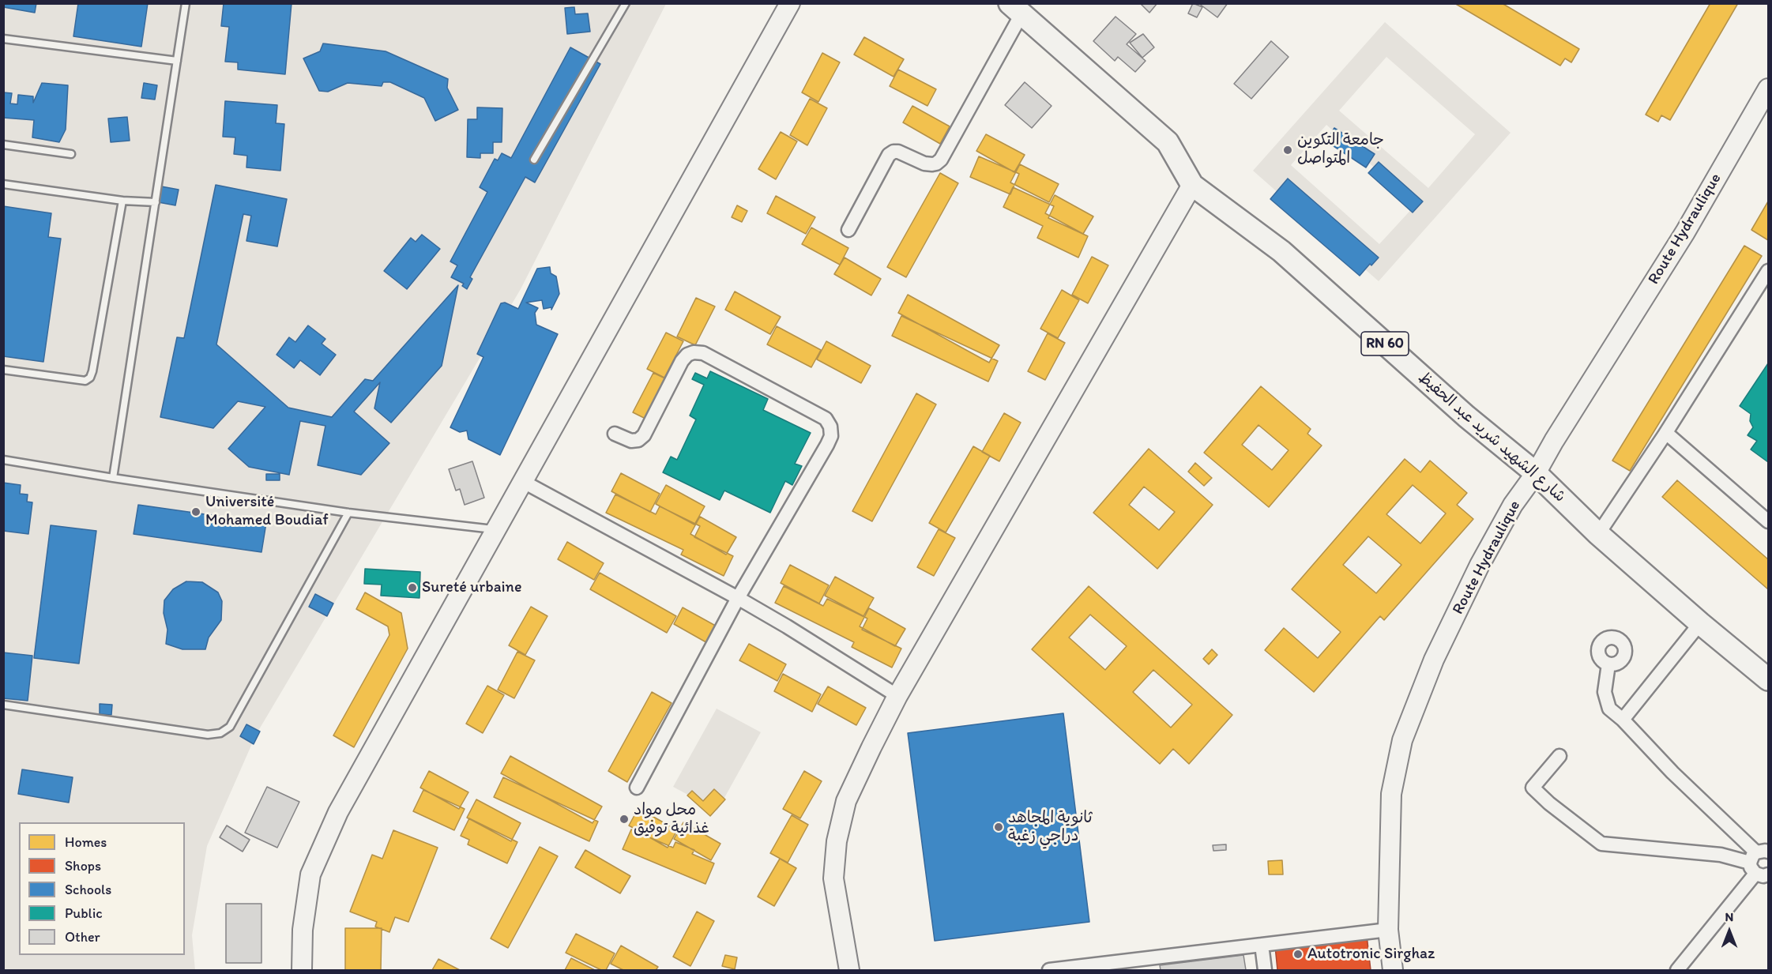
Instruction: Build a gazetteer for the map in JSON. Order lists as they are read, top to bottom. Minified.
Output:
{"streets":{"main road":["Route Hydraulique","RN 60","شارع الشهيد شريد عبد الحفيظ"]},"crossings":[["Route Hydraulique","شارع الشهيد شريد عبد الحفيظ"]],"places":["جامعة التكوين المتواصل","Université Mohamed Boudiaf","Sureté urbaine","محل مواد غذائية توفيق","ثانوية المجاهد دراجي زغبة","Autotronic Sirghaz"],"legend":["Homes","Shops","Schools","Public","Other"],"north":"top"}
